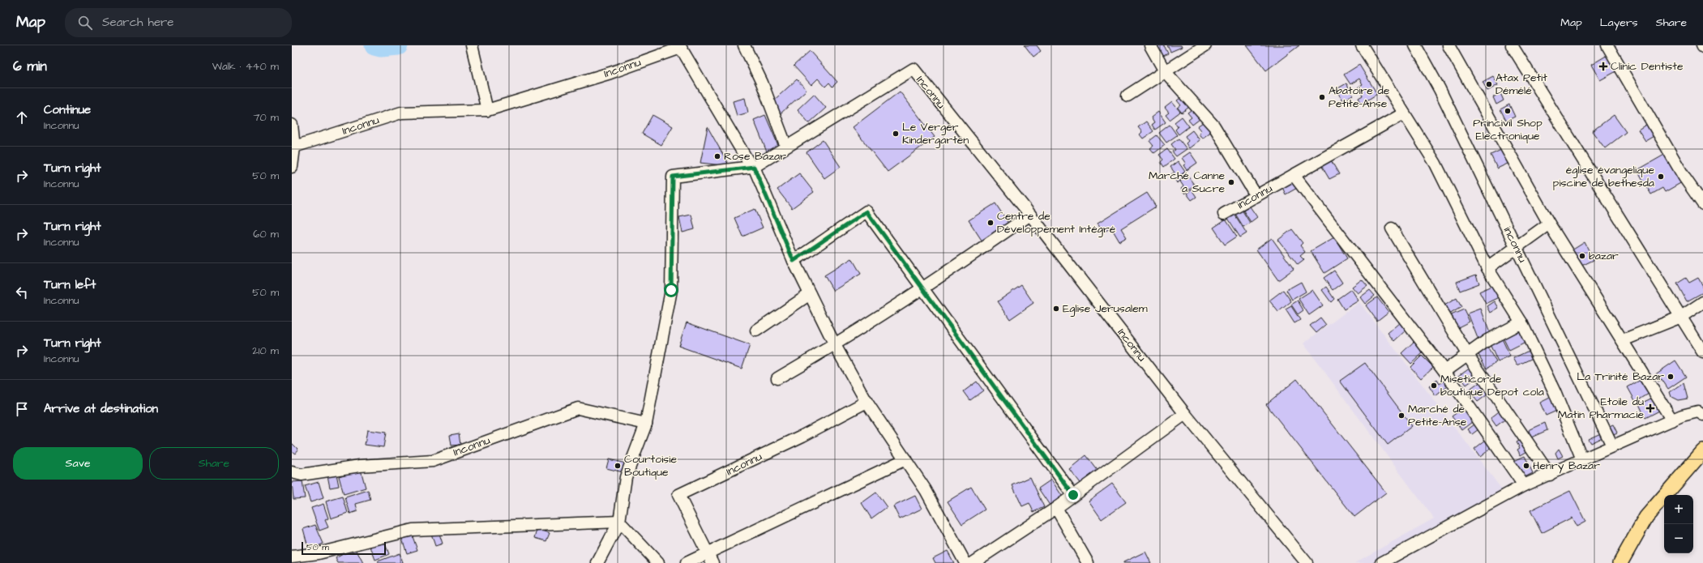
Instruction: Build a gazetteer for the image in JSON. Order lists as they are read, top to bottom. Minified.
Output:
{"streets":{"street":["Inconnu","inconnu"]},"places":{"health":["Clinic Dentiste","Etoile du Matin Pharmacie"],"other":["Atax Petit Démélé","Abatoire de Petite-Anse","Princivil Shop Electronique","Le Verger Kindergarten","Rose Bazar","église évangelique piscine de bethesda","Marché Canne a Sucre","Centre de Développement Intégré","bazar","Eglise Jerusalem","La Trinité Bazar","Miseticorde boutique Depot cola","Marché de Petite-Anse","Courtoisie Boutique","Henry Bazar"]},"scale_bar":"50 m","page":{"header":"Map","search":"Search here","nav":["Map","Layers","Share"],"heading":["6 min","Walk · 440 m"],"list":[["Continue","Inconnu","70 m"],["Turn right","Inconnu","50 m"],["Turn right","Inconnu","60 m"],["Turn left","Inconnu","50 m"],["Turn right","Inconnu","210 m"],"Arrive at destination"],"buttons":["Save","Share"],"map_buttons":["+","−"],"scale":"50 m"}}
